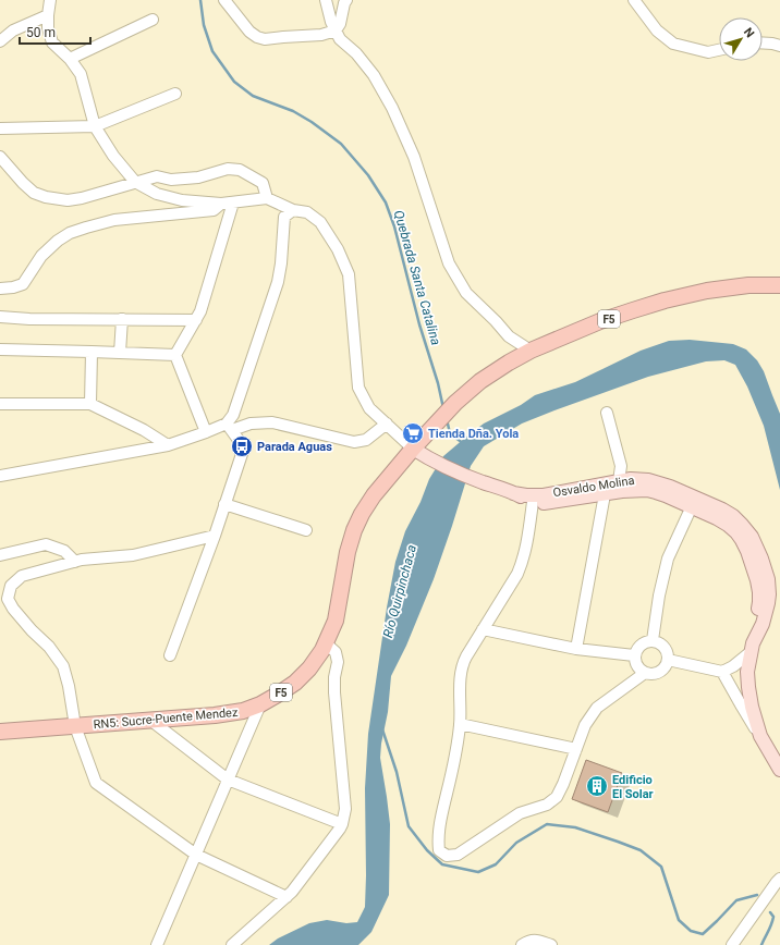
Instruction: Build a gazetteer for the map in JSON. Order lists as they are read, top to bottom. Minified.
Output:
{"streets":{"highway":["F5","RN5: Sucre-Puente Mendez"],"main road":["Osvaldo Molina"]},"water":["Quebrada Santa Catalina","Río Quirpinchaca"],"places":{"supermarket":["Tienda Dña. Yola"],"bus stop":["Parada Aguas"],"building":["Edificio El Solar"]},"scale_bar":"50 m","north":"top right"}
